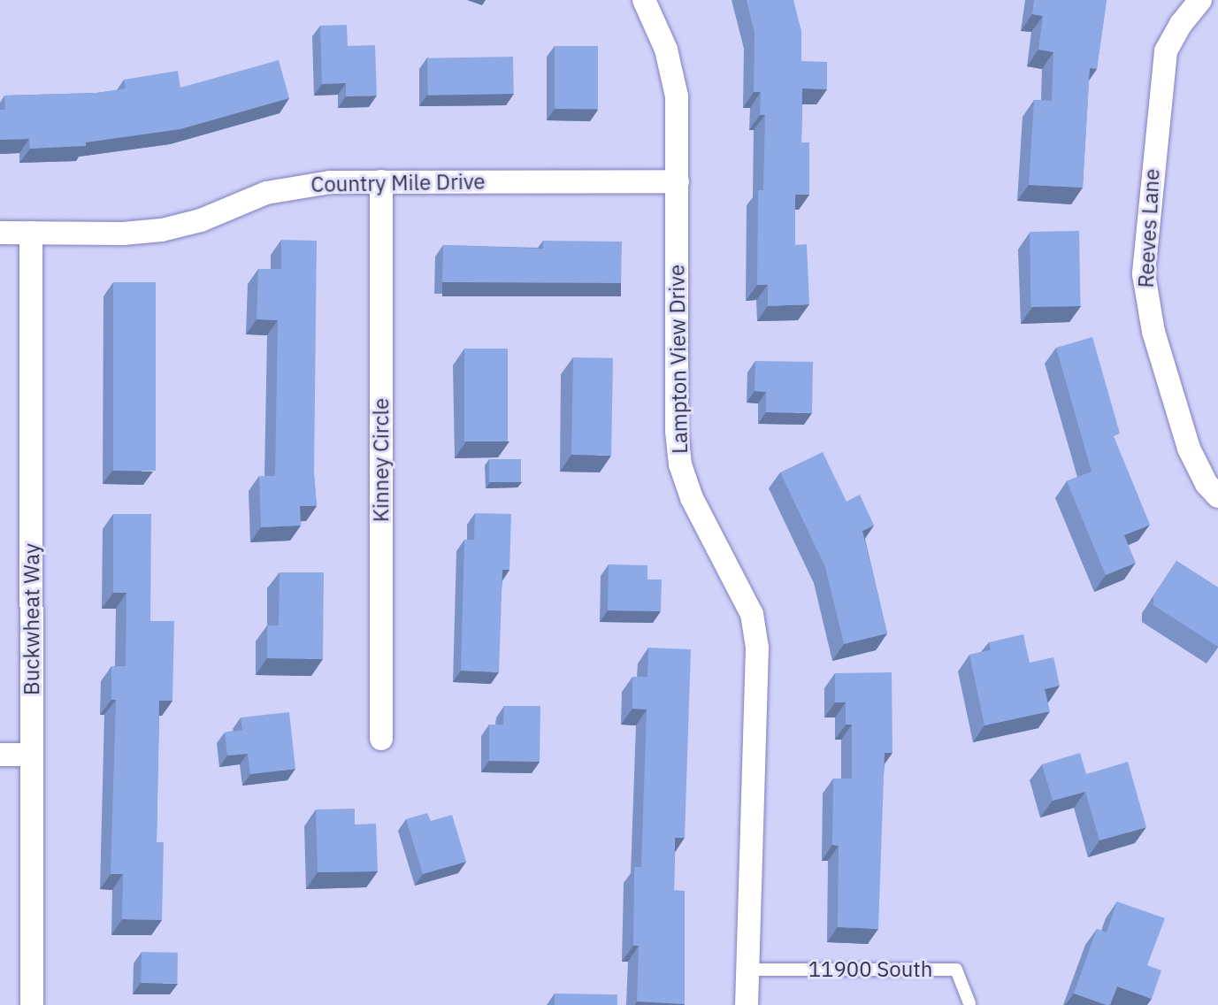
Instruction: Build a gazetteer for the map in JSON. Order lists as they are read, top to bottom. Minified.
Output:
{"streets":{"street":["Country Mile Drive","Reeves Lane","Lampton View Drive","Kinney Circle","Buckwheat Way"],"lane":["11900 South"]},"crossings":[["Country Mile Drive","Lampton View Drive"],["Country Mile Drive","Kinney Circle"],["Country Mile Drive","Buckwheat Way"],["Lampton View Drive","11900 South"]]}
